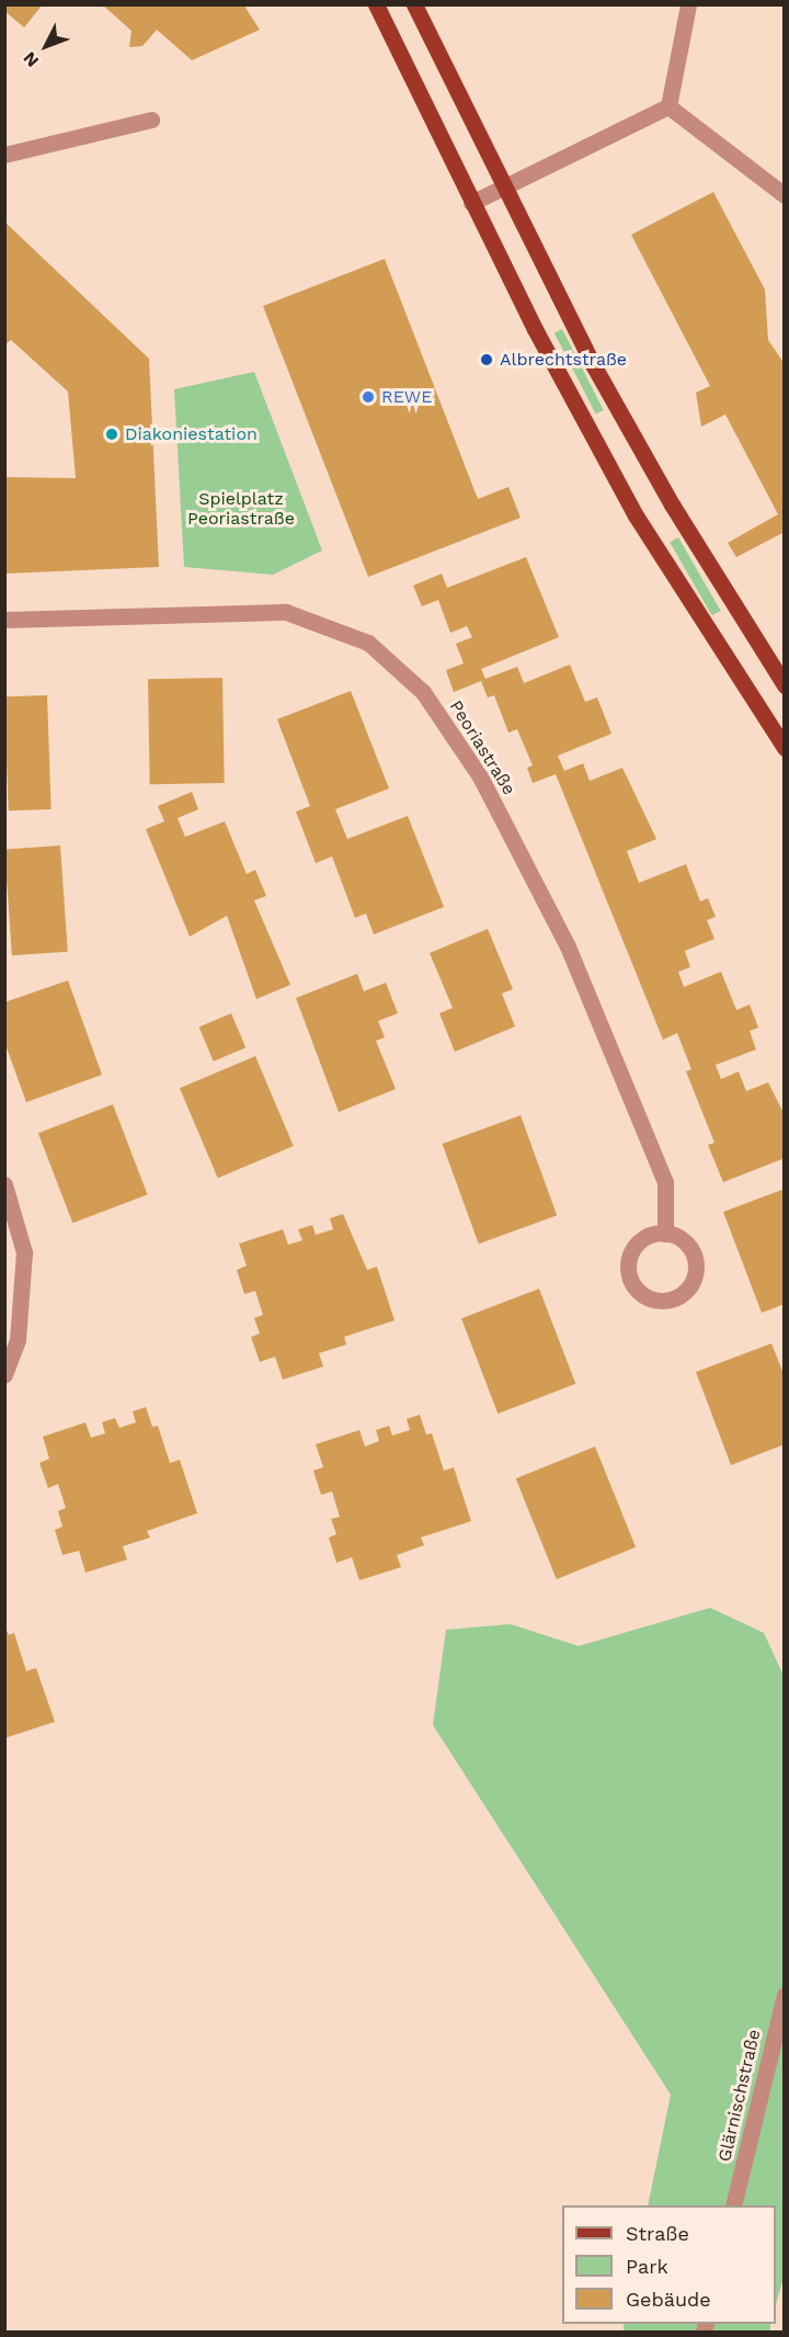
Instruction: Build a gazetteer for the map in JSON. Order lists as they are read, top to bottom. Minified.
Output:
{"streets":{"street":["Peoriastraße","Glärnischstraße"]},"parks":["Spielplatz Peoriastraße"],"places":["Albrechtstraße","REWE","Diakoniestation"],"legend":["Straße","Park","Gebäude"],"north":"bottom left"}
